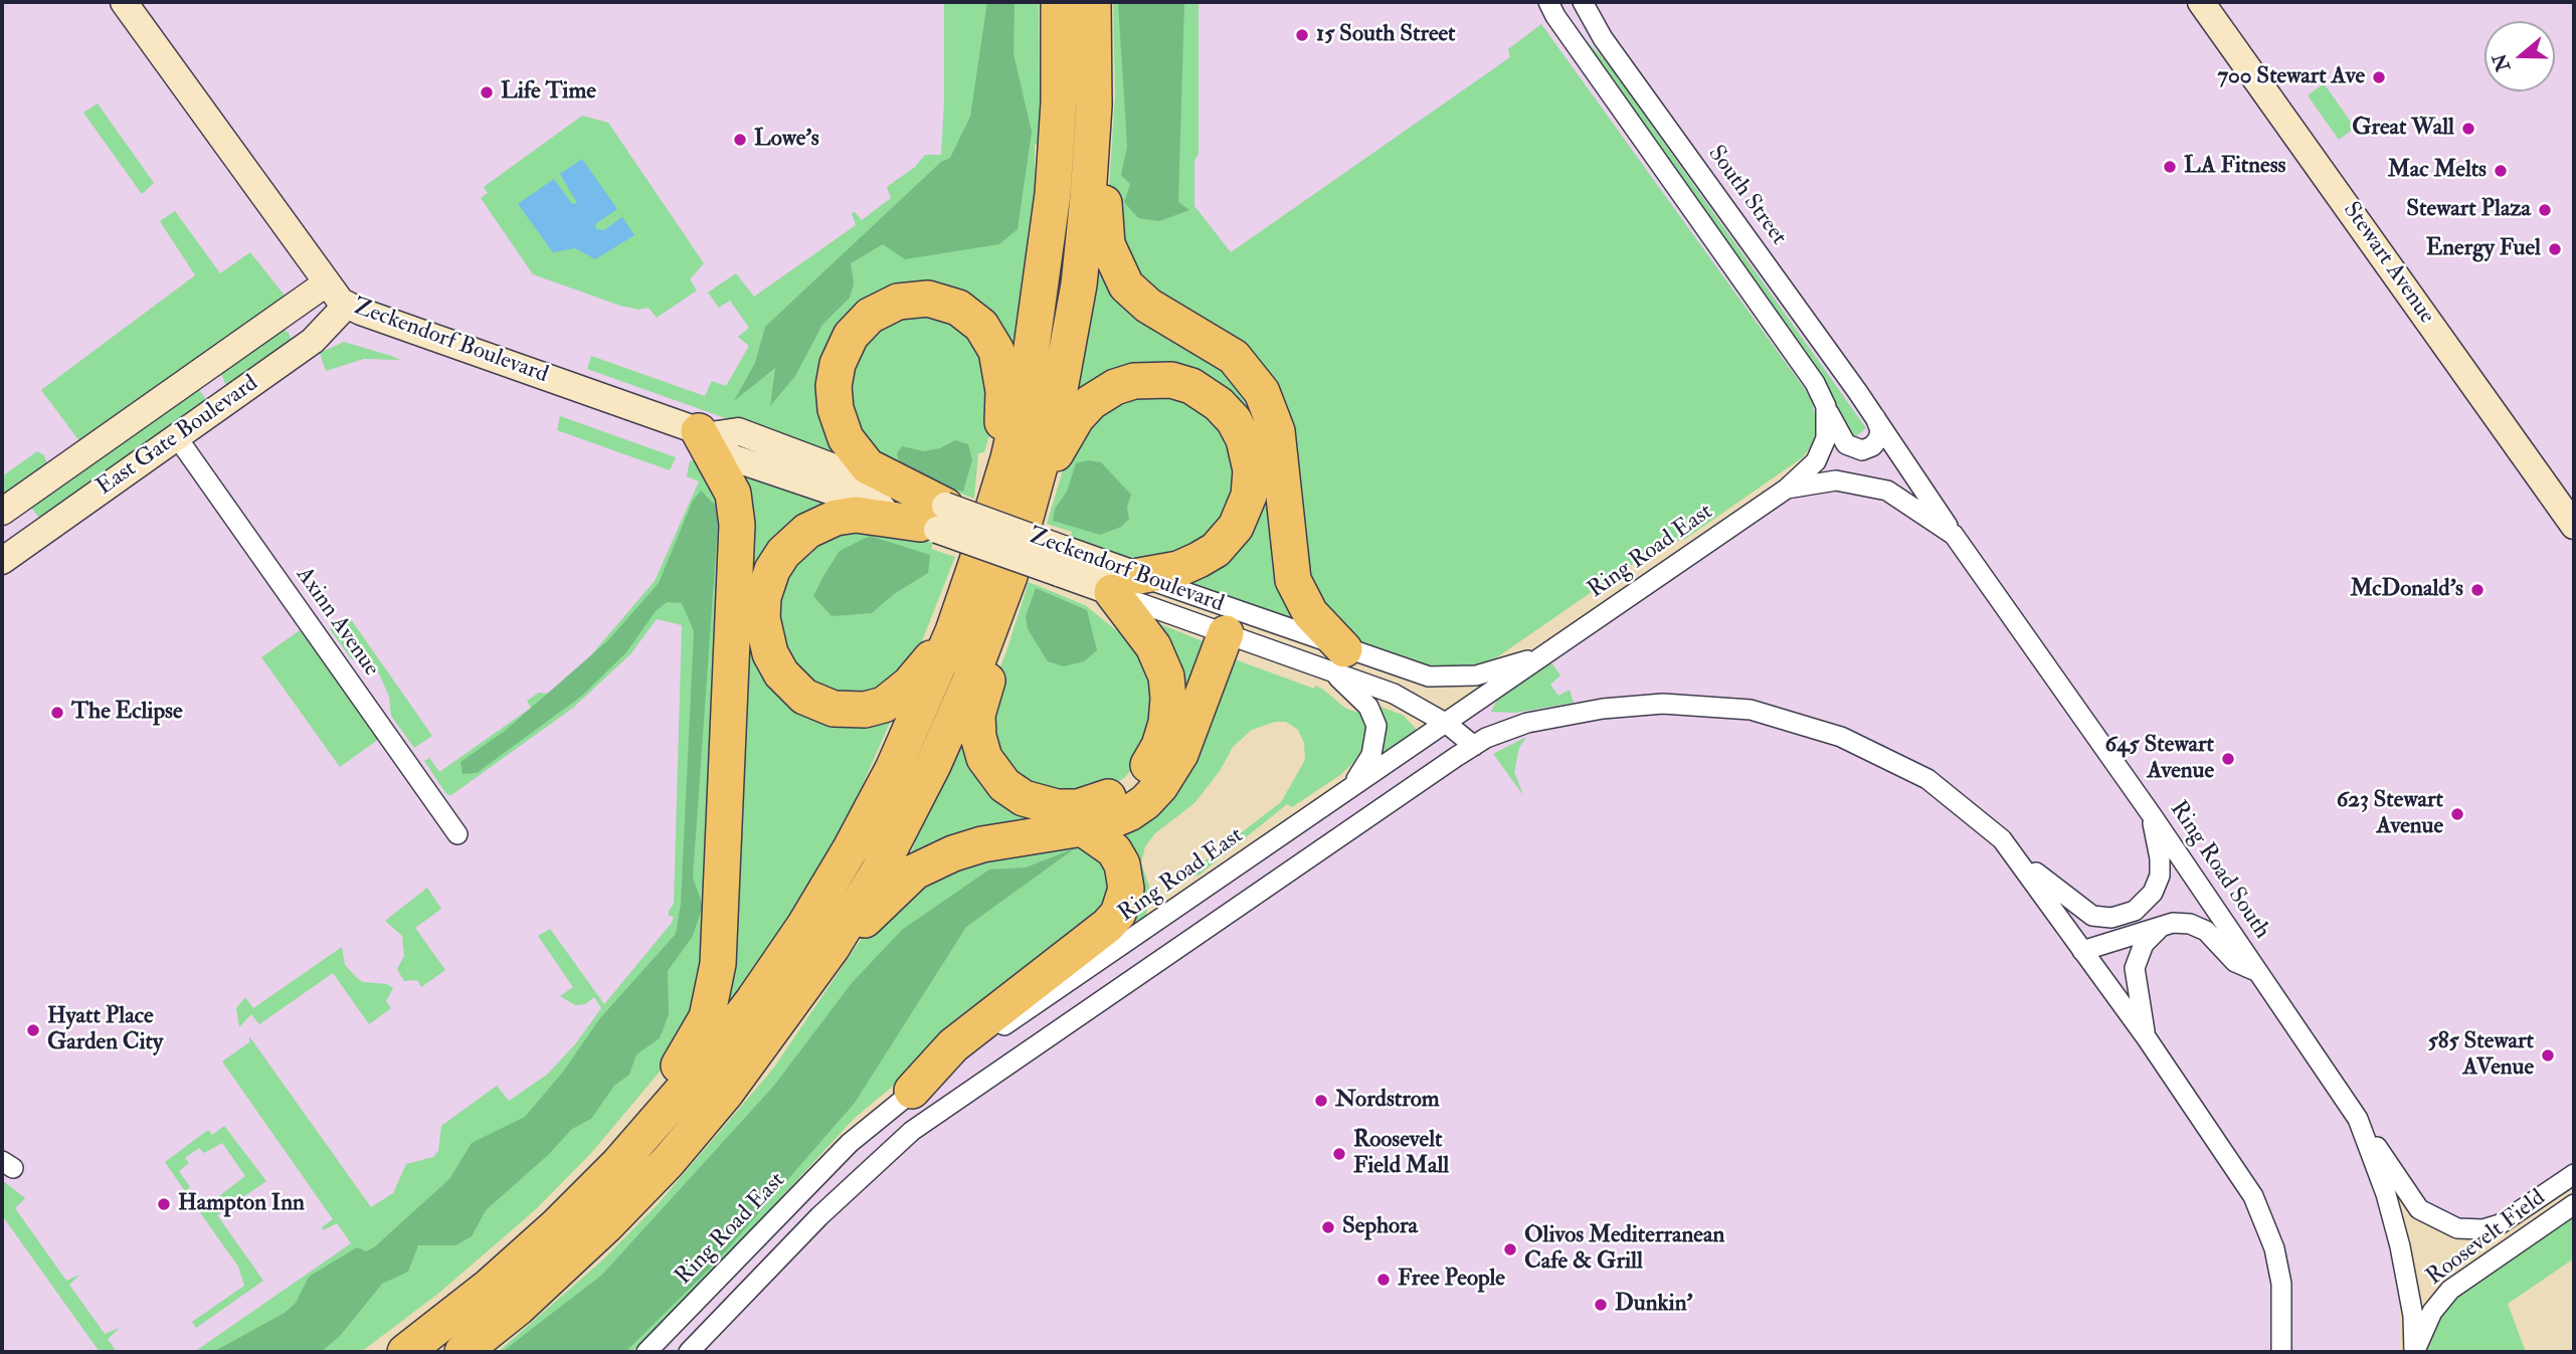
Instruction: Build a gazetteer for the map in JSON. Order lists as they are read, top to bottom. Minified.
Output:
{"streets":{"main road":["Stewart Avenue","Zeckendorf Boulevard","East Gate Boulevard"],"street":["South Street","Ring Road East","Axinn Avenue","Ring Road South","Roosevelt Field"]},"crossings":[["South Street","Ring Road South"],["Zeckendorf Boulevard","East Gate Boulevard"],["Zeckendorf Boulevard","Ring Road East"],["East Gate Boulevard","Axinn Avenue"],["Ring Road East","Ring Road South"],["Ring Road South","Roosevelt Field"]],"places":["15 South Street","700 Stewart Ave","Life Time","Great Wall","Lowe's","LA Fitness","Mac Melts","Stewart Plaza","Energy Fuel","McDonald's","The Eclipse","645 Stewart Avenue","623 Stewart Avenue","Hyatt Place Garden City","585 Stewart AVenue","Nordstrom","Roosevelt Field Mall","Hampton Inn","Sephora","Olivos Mediterranean Cafe & Grill","Free People","Dunkin'"],"north":"left"}
